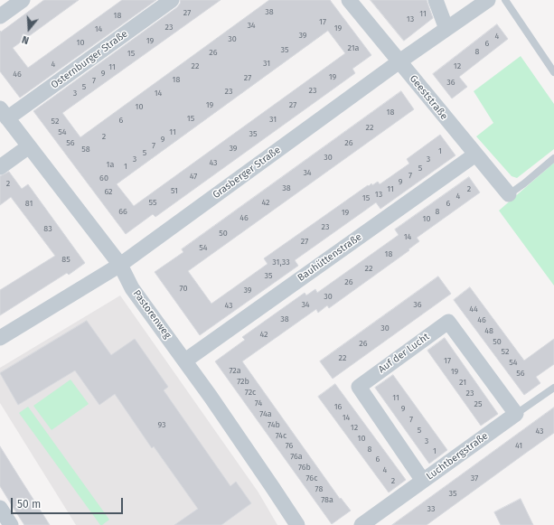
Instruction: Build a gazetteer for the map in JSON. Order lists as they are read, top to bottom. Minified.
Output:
{"streets":{"street":["Osternburger Straße","Geeststraße","Grasberger Straße","Bauhüttenstraße","Pastorenweg","Auf der Lucht","Luchtbergstraße"]},"crossings":[["Osternburger Straße","Pastorenweg"],["Geeststraße","Grasberger Straße"],["Geeststraße","Bauhüttenstraße"],["Grasberger Straße","Pastorenweg"],["Bauhüttenstraße","Pastorenweg"],["Auf der Lucht","Luchtbergstraße"]],"house_numbers":["38","27","11","18","13","17","34","23","19","14","39","4","30","19","10","6","21a","35","8","26","15","31","4","22","12","11","9","46","19","27","18","7","36","5","23","23","3","14","19","27","10","18","15","31","6","52","22","54","11","35","2","9","56","26","7","39","58","1","5","30","3","3","43","1a","1","5","34","7","47","60","9","2","38","11","2","51","62","13","4","15","55","42","81","6","66","8","19","46","10","23","83","50","14","27","54","18","85","31,33","22","35","26","70","39","30","34","36","43","44","38","46","30","48","42","50","26","52","22","17","54","72a","19","56","72b","21","72c","23","11","74","25","16","9","74a","14","7","93","74b","12","5","43","74c","10","3","76","41","8","1","76a","6","76b","4","76c","37","2","78","35","78a","33"],"scale_bar":"50 m","north":"bottom"}
